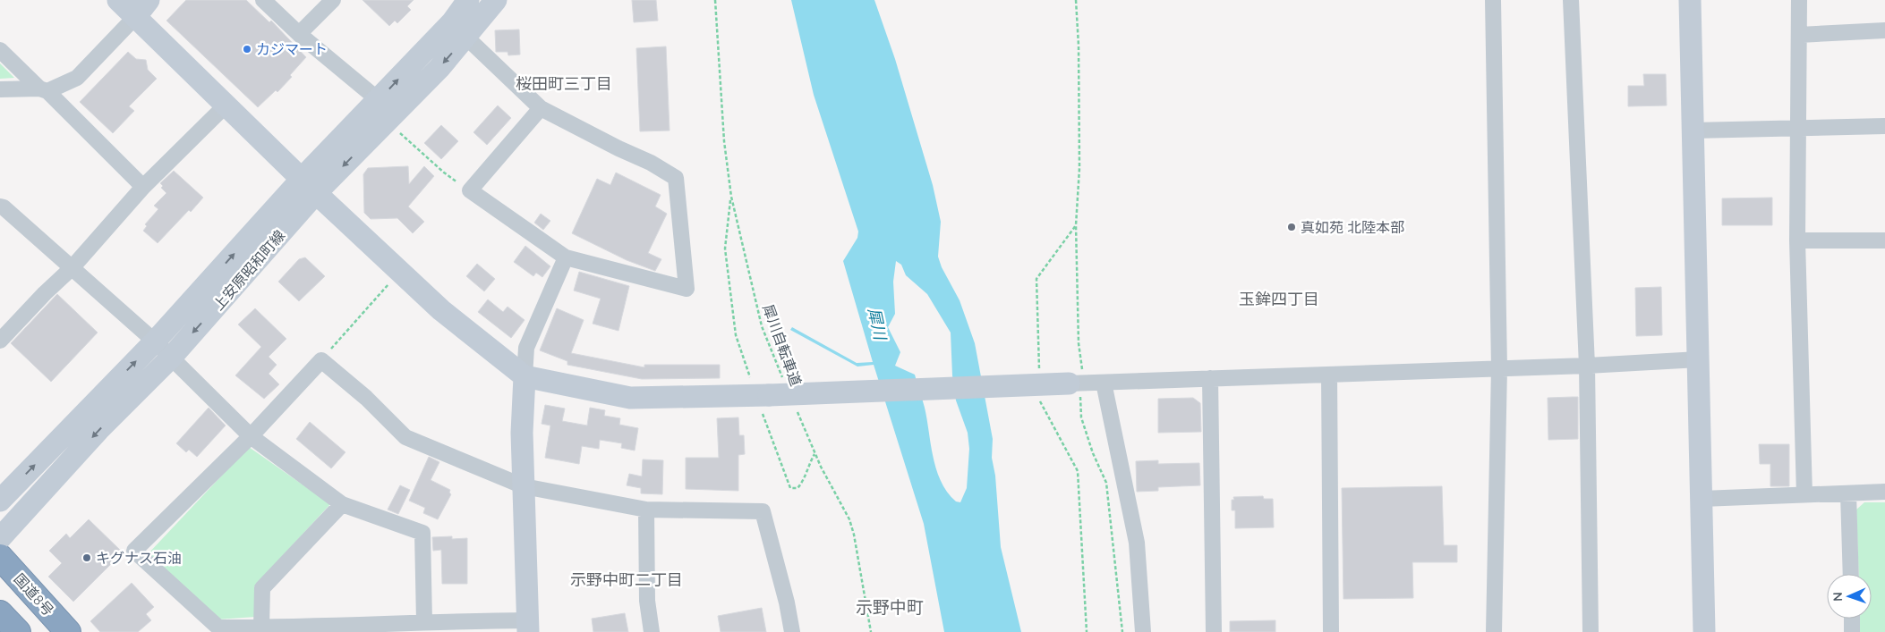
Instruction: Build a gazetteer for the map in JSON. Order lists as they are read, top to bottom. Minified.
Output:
{"streets":{"highway":["国道8号"],"street":["上安原昭和町線"],"path":["犀川自転車道"]},"districts":["桜田町三丁目","玉鉾四丁目","示野中町二丁目","示野中町"],"water":["犀川"],"places":["カジマート","真如苑 北陸本部","キグナス石油"],"north":"left"}
